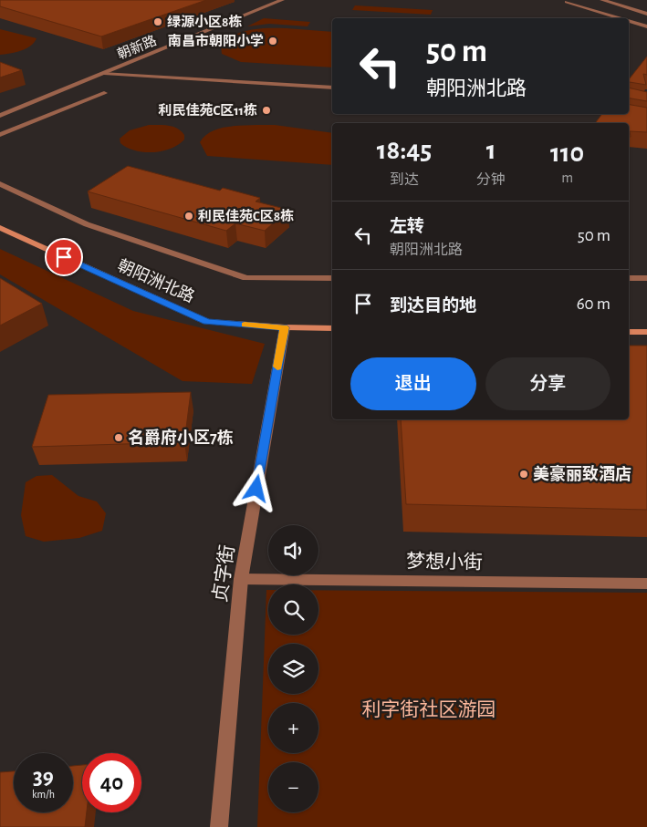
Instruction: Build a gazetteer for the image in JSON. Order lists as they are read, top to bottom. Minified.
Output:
{"streets":{"main road":["朝阳洲北路"],"street":["朝新路","梦想小街","贞字街"]},"crossings":[["朝阳洲北路","贞字街"],["梦想小街","贞字街"]],"parks":["利字街社区游园"],"places":["绿源小区8栋","南昌市朝阳小学","利民佳苑C区11栋","利民佳苑C区8栋","名爵府小区7栋","美豪丽致酒店"],"page":{"turn":["50 m","朝阳洲北路"],"eta":["18:45","到达","1","分钟","110","m"],"list":[{"name":"左转","note":"朝阳洲北路","value":"50 m"},{"name":"到达目的地","value":"60 m"}],"buttons":["退出","分享"],"map_buttons":["+","−"],"speed":"39 km/h","limit":"40"}}
